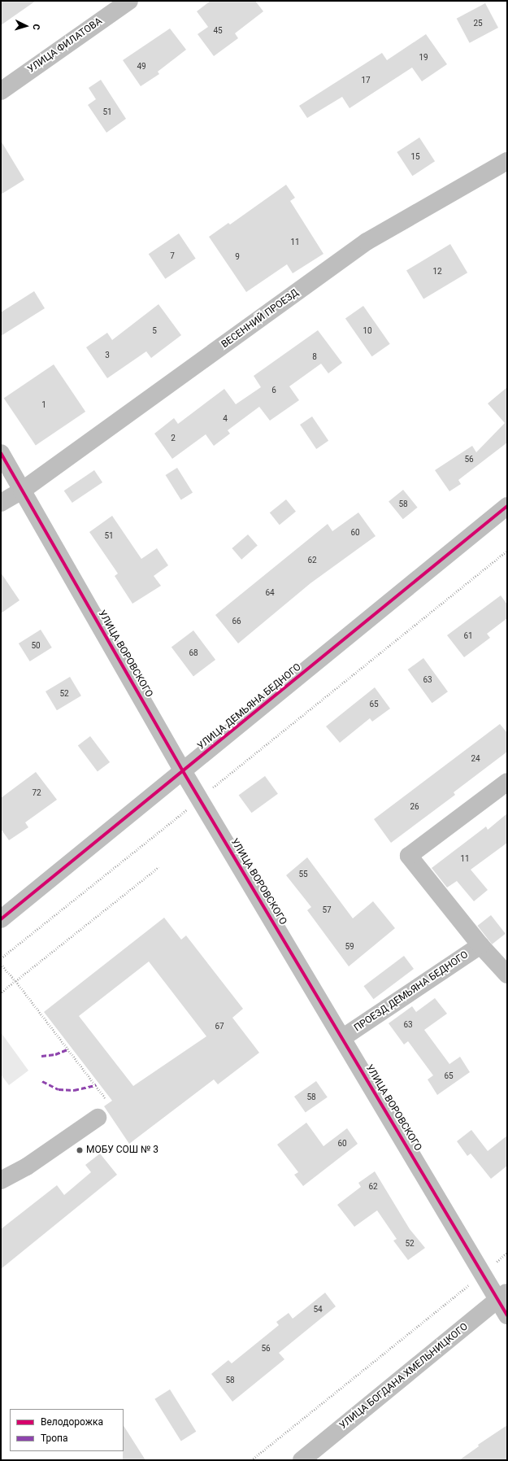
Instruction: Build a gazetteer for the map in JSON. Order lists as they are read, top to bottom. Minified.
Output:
{"streets":{"street":["УЛИЦА ФИЛАТОВА","ВЕСЕННИЙ ПРОЕЗД","УЛИЦА ВОРОВСКОГО","УЛИЦА ДЕМЬЯНА БЕДНОГО","ПРОЕЗД ДЕМЬЯНА БЕДНОГО","УЛИЦА БОГДАНА ХМЕЛЬНИЦКОГО"]},"crossings":[["ВЕСЕННИЙ ПРОЕЗД","УЛИЦА ВОРОВСКОГО"],["УЛИЦА ВОРОВСКОГО","УЛИЦА ДЕМЬЯНА БЕДНОГО"],["УЛИЦА ВОРОВСКОГО","ПРОЕЗД ДЕМЬЯНА БЕДНОГО"],["УЛИЦА ВОРОВСКОГО","УЛИЦА БОГДАНА ХМЕЛЬНИЦКОГО"]],"places":["МОБУ СОШ № 3"],"house_numbers":["25","45","19","49","17","51","15","11","7","9","12","5","10","3","8","6","1","4","2","56","58","60","51","62","64","66","61","50","68","63","52","65","24","72","26","11","55","57","59","63","67","65","58","60","62","52","54","56","58"],"legend":["Велодорожка","Тропа"],"north":"right"}
